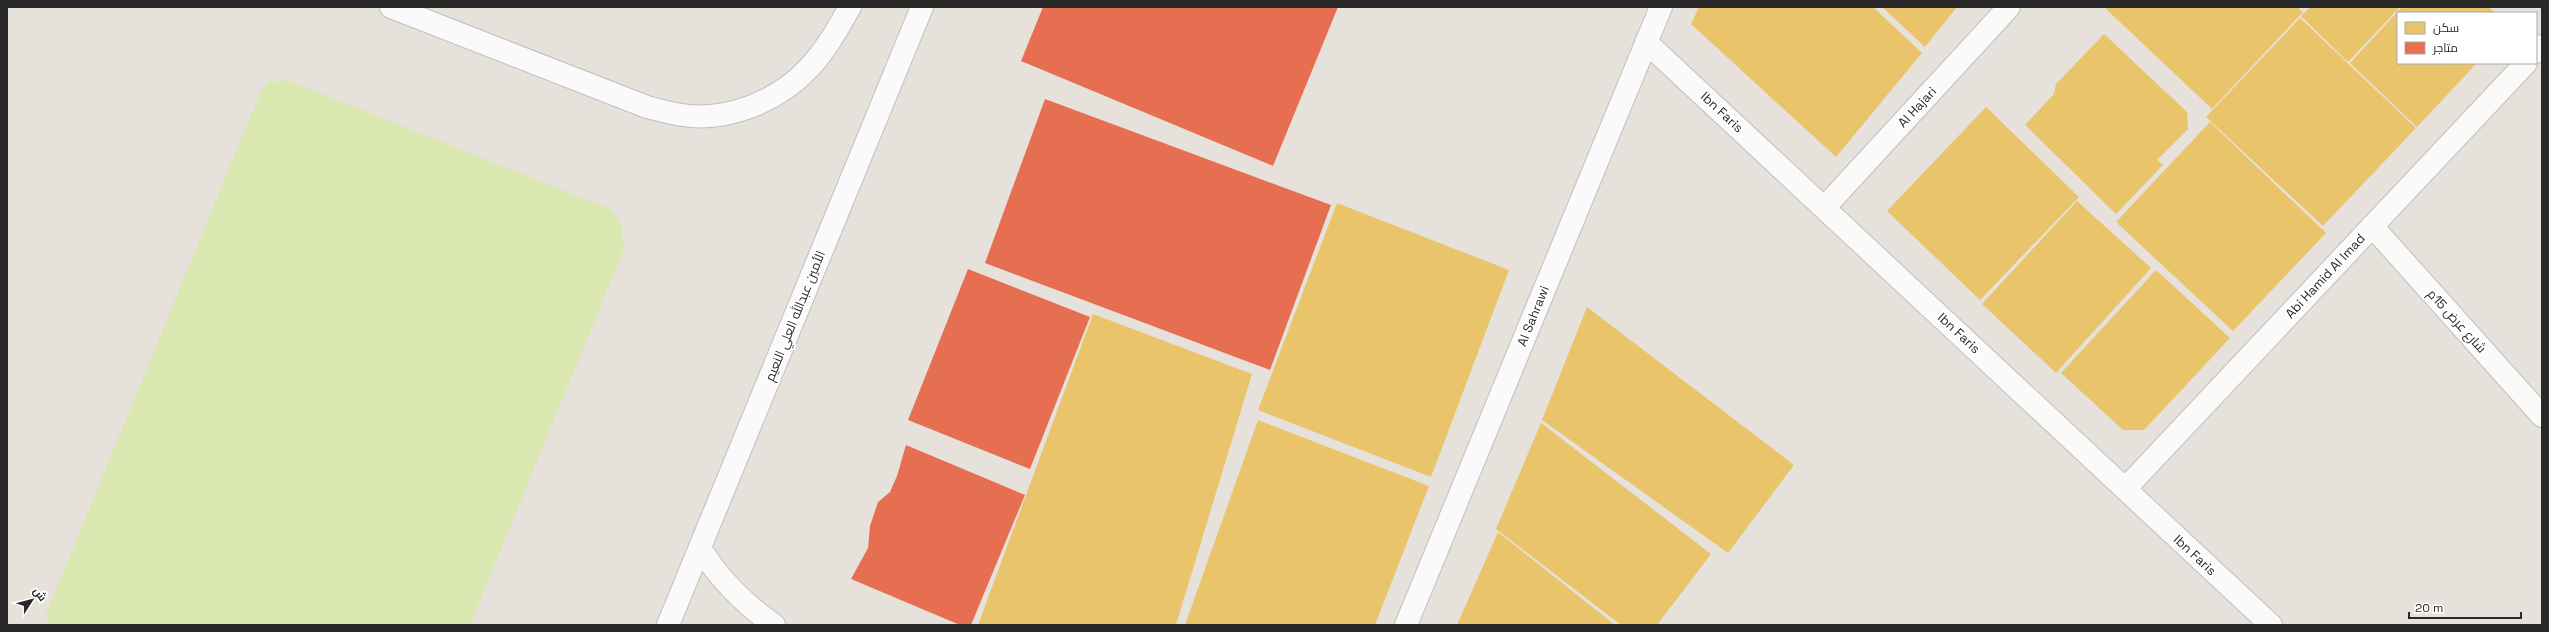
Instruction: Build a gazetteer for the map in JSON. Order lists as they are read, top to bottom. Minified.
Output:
{"streets":{"street":["Al Hajari","Ibn Faris","Abi Hamid Al Imad","الأمين عبدالله العلي النعيم","Al Sahrawi","شارع عرض 15م"]},"crossings":[["Al Hajari","Ibn Faris"],["Ibn Faris","Abi Hamid Al Imad"],["Ibn Faris","Al Sahrawi"],["Abi Hamid Al Imad","شارع عرض 15م"]],"legend":["سكن","متاجر"],"scale_bar":"20 m","north":"top right"}
